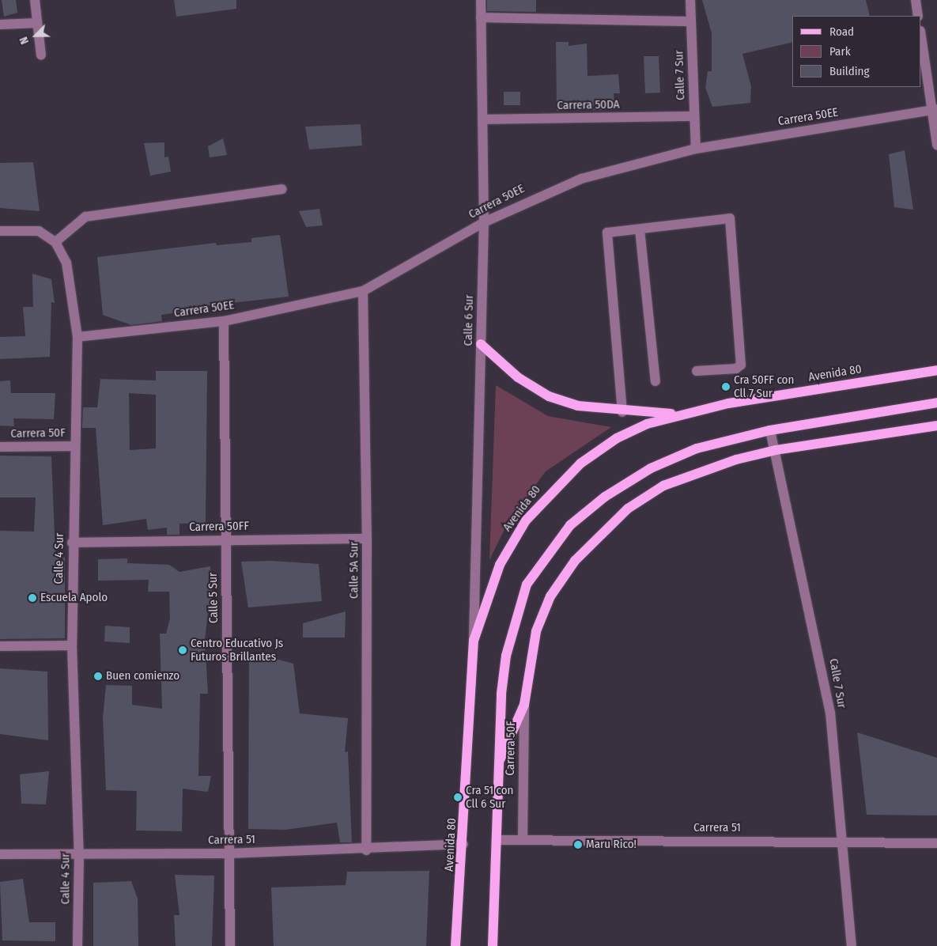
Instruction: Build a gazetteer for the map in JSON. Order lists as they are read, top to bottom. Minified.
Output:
{"streets":{"main road":["Avenida 80"],"street":["Calle 7 Sur","Carrera 50DA","Carrera 50EE","Calle 6 Sur","Carrera 50F","Carrera 50FF","Calle 4 Sur","Calle 5A Sur","Calle 5 Sur","Carrera 51"]},"crossings":[["Calle 7 Sur","Carrera 50DA"],["Calle 7 Sur","Carrera 50EE"],["Calle 7 Sur","Carrera 51"],["Carrera 50DA","Calle 6 Sur"],["Carrera 50EE","Calle 6 Sur"],["Carrera 50EE","Calle 4 Sur"],["Carrera 50EE","Calle 5A Sur"],["Carrera 50EE","Calle 5 Sur"],["Calle 6 Sur","Avenida 80"],["Avenida 80","Carrera 51"],["Carrera 50F","Calle 4 Sur"],["Carrera 50F","Carrera 51"],["Carrera 50FF","Calle 4 Sur"],["Carrera 50FF","Calle 5A Sur"],["Carrera 50FF","Calle 5 Sur"],["Calle 4 Sur","Carrera 51"],["Calle 5A Sur","Carrera 51"],["Calle 5 Sur","Carrera 51"]],"places":["Cra 50FF con Cll 7 Sur","Escuela Apolo","Centro Educativo Js Futuros Brillantes","Buen comienzo","Cra 51 con Cll 6 Sur","Maru Rico!"],"legend":["Road","Park","Building"],"north":"bottom left"}
